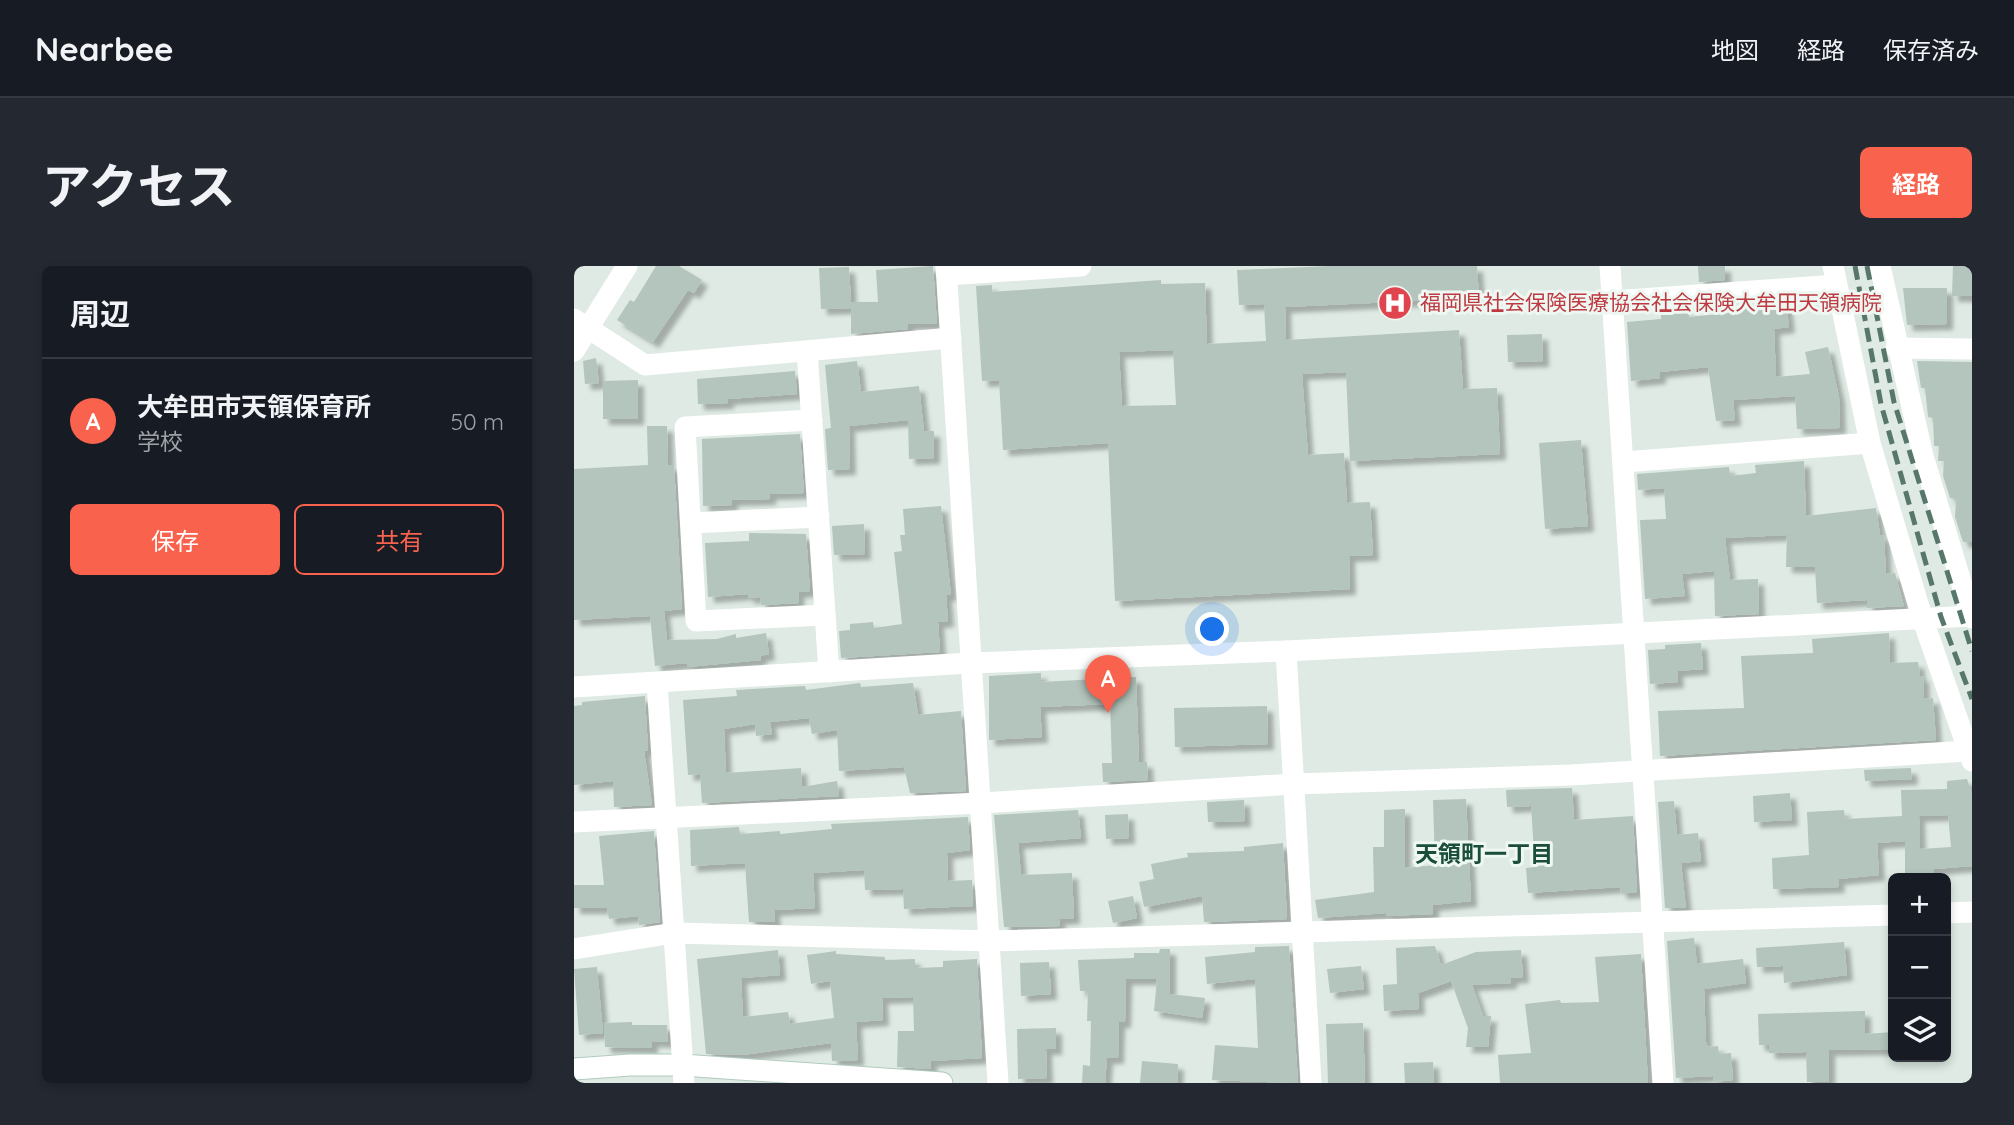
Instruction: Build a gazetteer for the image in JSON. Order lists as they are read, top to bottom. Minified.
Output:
{"districts":["天領町一丁目"],"places":{"hospital":["福岡県社会保険医療協会社会保険大牟田天領病院"]},"page":{"header":"Nearbee","nav":["地図","経路","保存済み"],"title":"アクセス","buttons":["経路",["保存","共有"]],"heading":"周辺","list":[{"mark":"A","name":"大牟田市天領保育所","note":"学校","value":"50 m"}],"pins":"A","map_buttons":["+","−"]}}
